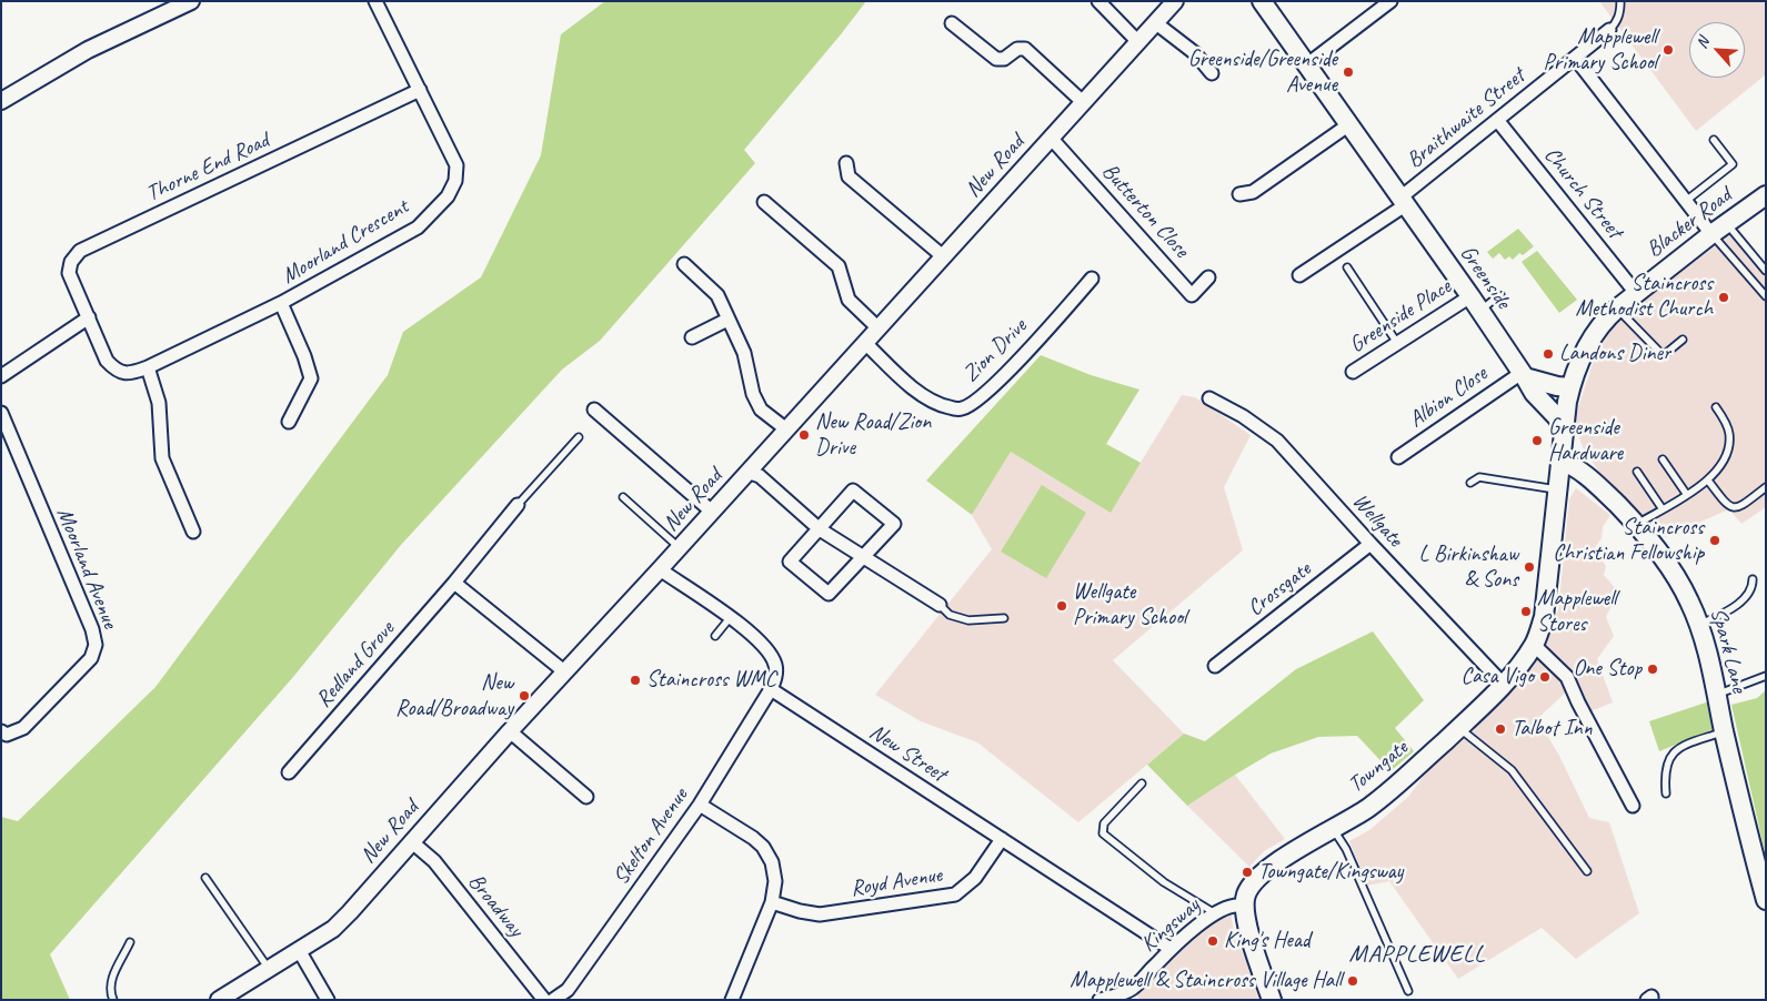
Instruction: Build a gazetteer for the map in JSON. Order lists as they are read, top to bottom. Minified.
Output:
{"streets":{"main road":["Blacker Road","Greenside","Spark Lane","Towngate"],"street":["Braithwaite Street","New Road","Thorne End Road","Church Street","Butterton Close","Moorland Crescent","Greenside Place","Zion Drive","Albion Close","Wellgate","Moorland Avenue","Crossgate","Redland Grove","New Street","Skelton Avenue","Royd Avenue","Broadway","Kingsway"]},"crossings":[["Braithwaite Street","Church Street"],["Braithwaite Street","Greenside"],["New Road","Butterton Close"],["New Road","Zion Drive"],["New Road","Broadway"],["Thorne End Road","Moorland Crescent"],["Church Street","Blacker Road"],["Blacker Road","Greenside"],["Blacker Road","Towngate"],["Greenside","Greenside Place"],["Greenside","Albion Close"],["Greenside","Towngate"],["Wellgate","Crossgate"],["Wellgate","Towngate"],["Spark Lane","Towngate"],["New Street","Skelton Avenue"],["New Street","Royd Avenue"],["New Street","Kingsway"],["Towngate","Kingsway"]],"districts":["MAPPLEWELL"],"places":["Mapplewell Primary School","Greenside/Greenside Avenue","Staincross Methodist Church","Landons Diner","New Road/Zion Drive","Greenside Hardware","Staincross Christian Fellowship","L Birkinshaw & Sons","Wellgate Primary School","Mapplewell Stores","One Stop","Casa Vigo","Staincross WMC","New Road/Broadway","Talbot Inn","Towngate/Kingsway","King's Head","Mapplewell & Staincross Village Hall"],"north":"top left"}
